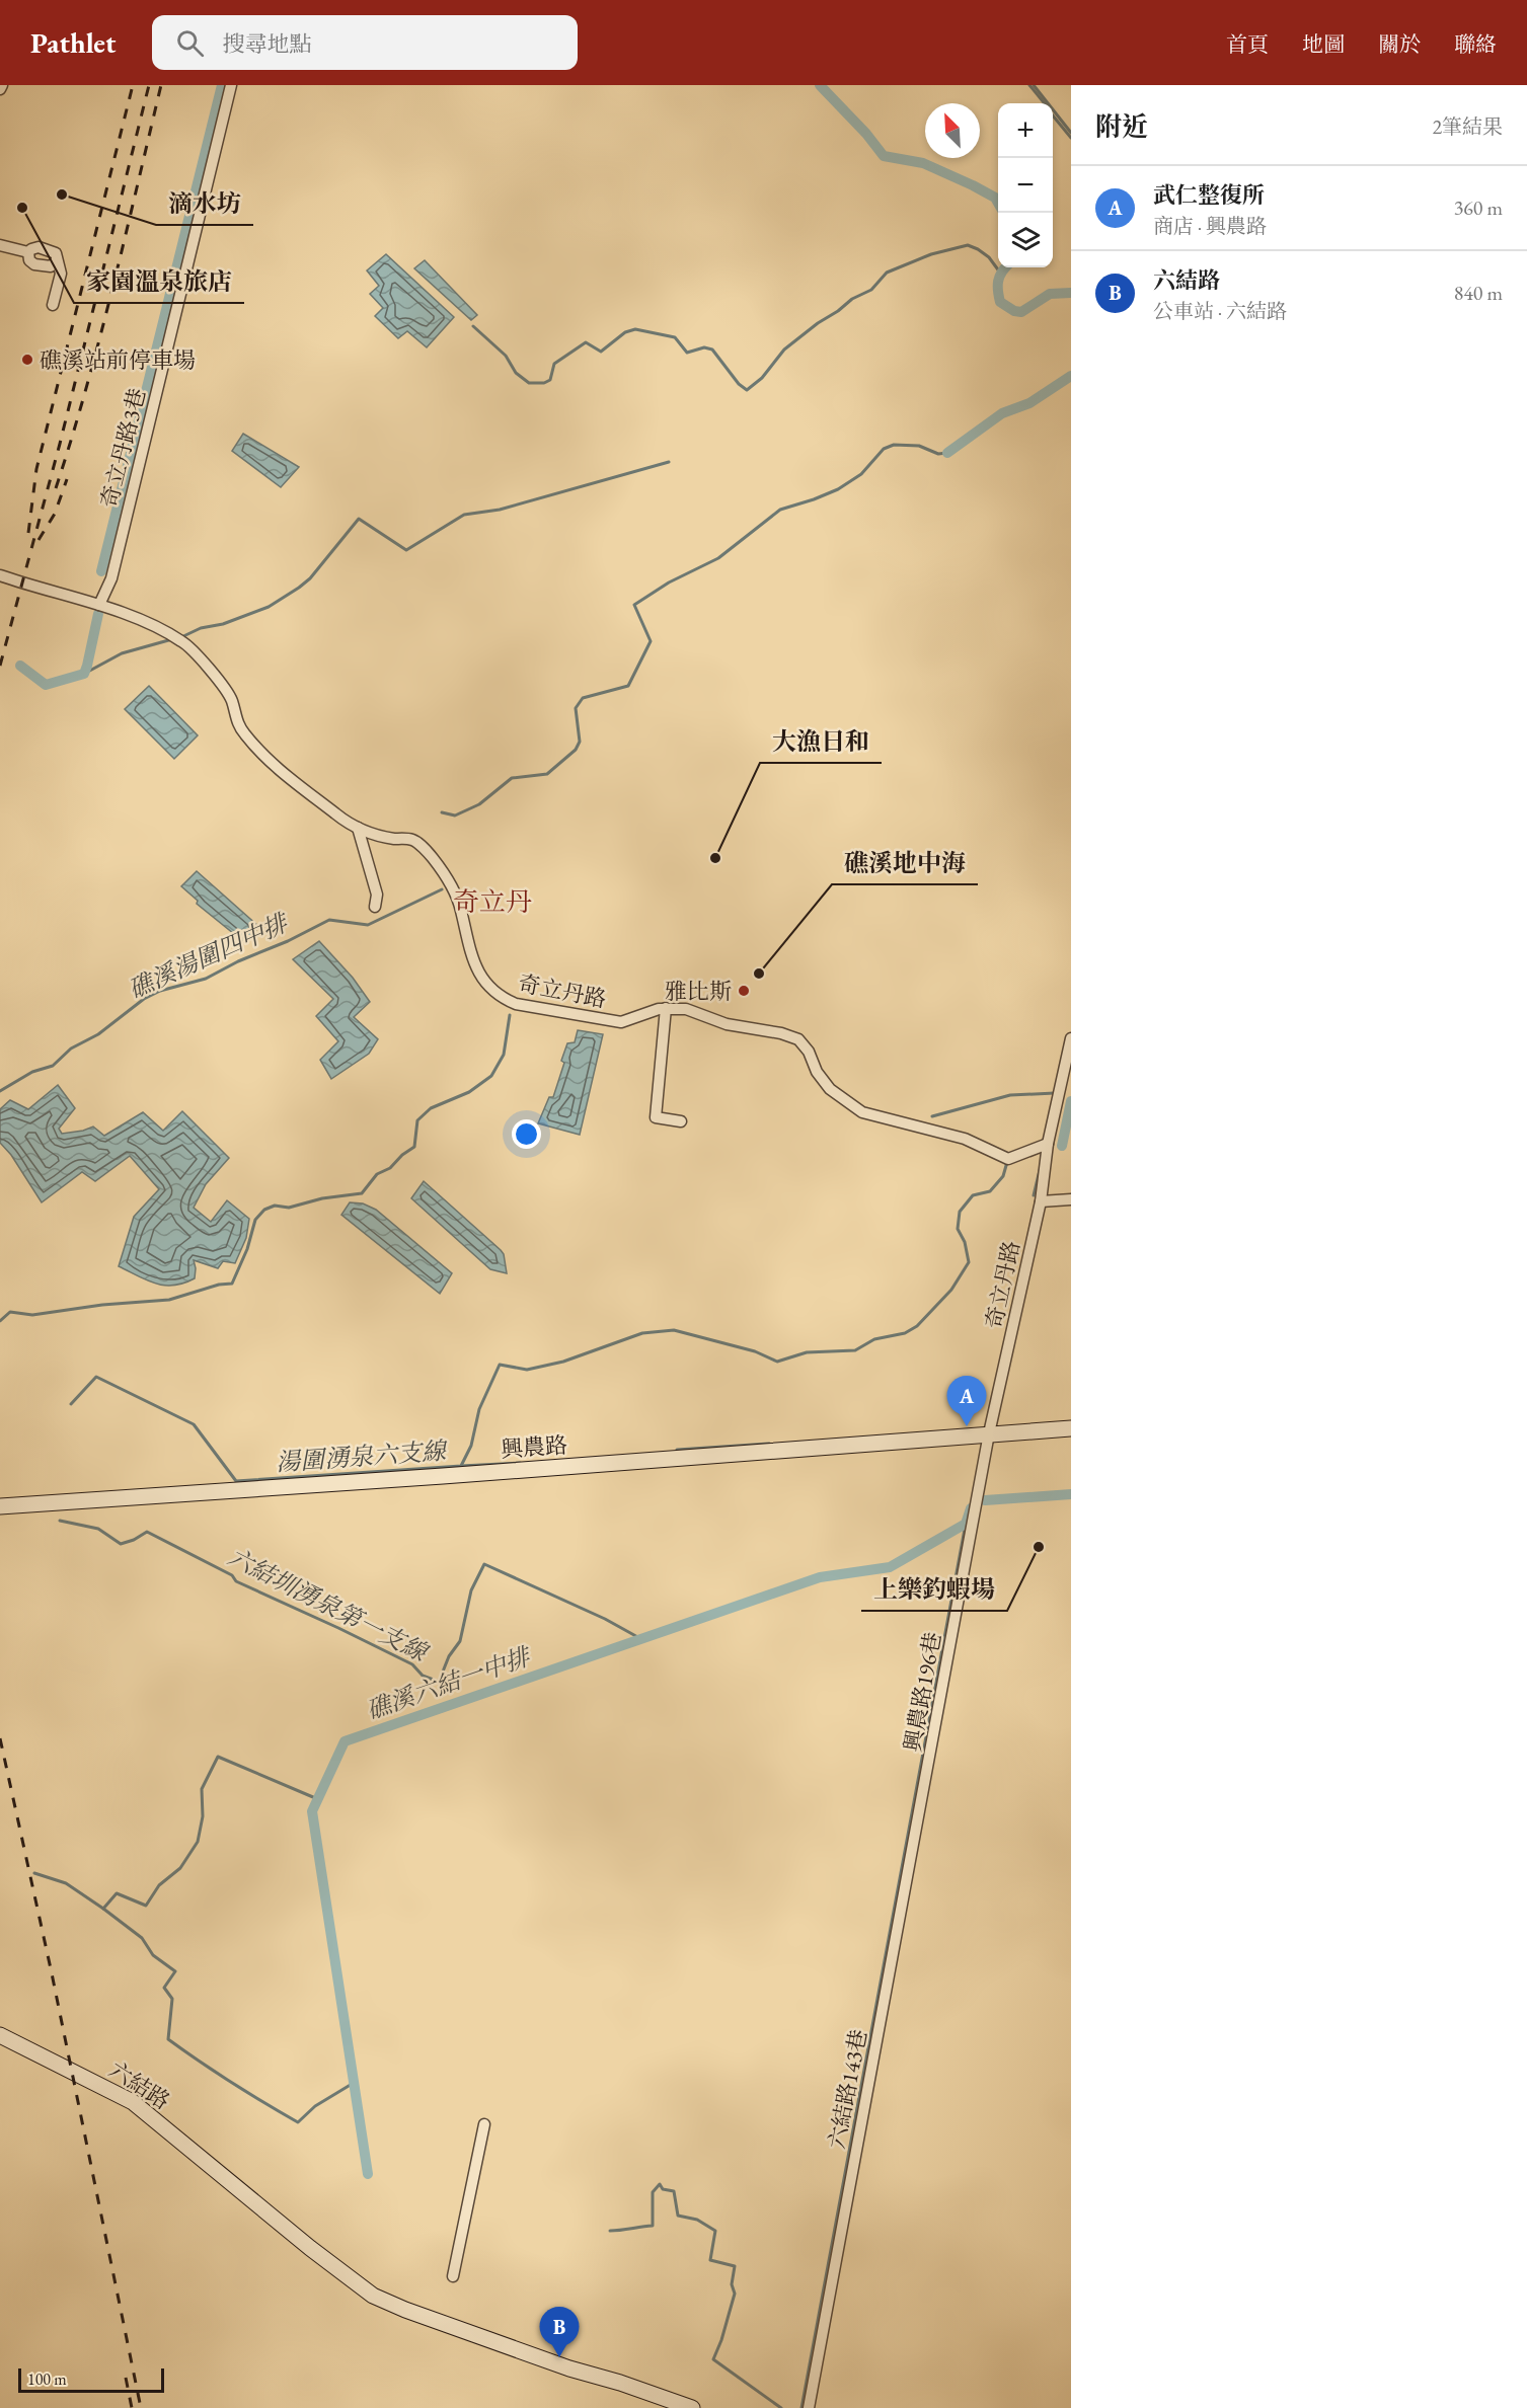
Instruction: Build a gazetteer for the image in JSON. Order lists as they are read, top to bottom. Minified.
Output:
{"streets":{"street":["奇立丹路3巷","奇立丹路","興農路","興農路196巷","六結路","六結路143巷"]},"crossings":[["奇立丹路3巷","奇立丹路"],["奇立丹路","興農路"],["奇立丹路","興農路196巷"],["興農路","興農路196巷"],["興農路196巷","六結路143巷"]],"districts":["奇立丹"],"water":["礁溪湯圍四中排","湯圍湧泉六支線","六結圳湧泉第一支線","礁溪六結一中排"],"places":["滴水坊","家園溫泉旅店","礁溪站前停車場","大漁日和","礁溪地中海","雅比斯","上樂釣蝦場"],"scale_bar":"100 m","north":"top left","page":{"header":"Pathlet","search":"搜尋地點","nav":["首頁","地圖","關於","聯絡"],"heading":["附近","2筆結果"],"map_buttons":["+","−"],"list":[{"mark":"A","name":"武仁整復所","note":"商店 · 興農路","value":"360 m"},{"mark":"B","name":"六結路","note":"公車站 · 六結路","value":"840 m"}],"pins":["A","B"],"scale":"100 m"}}
